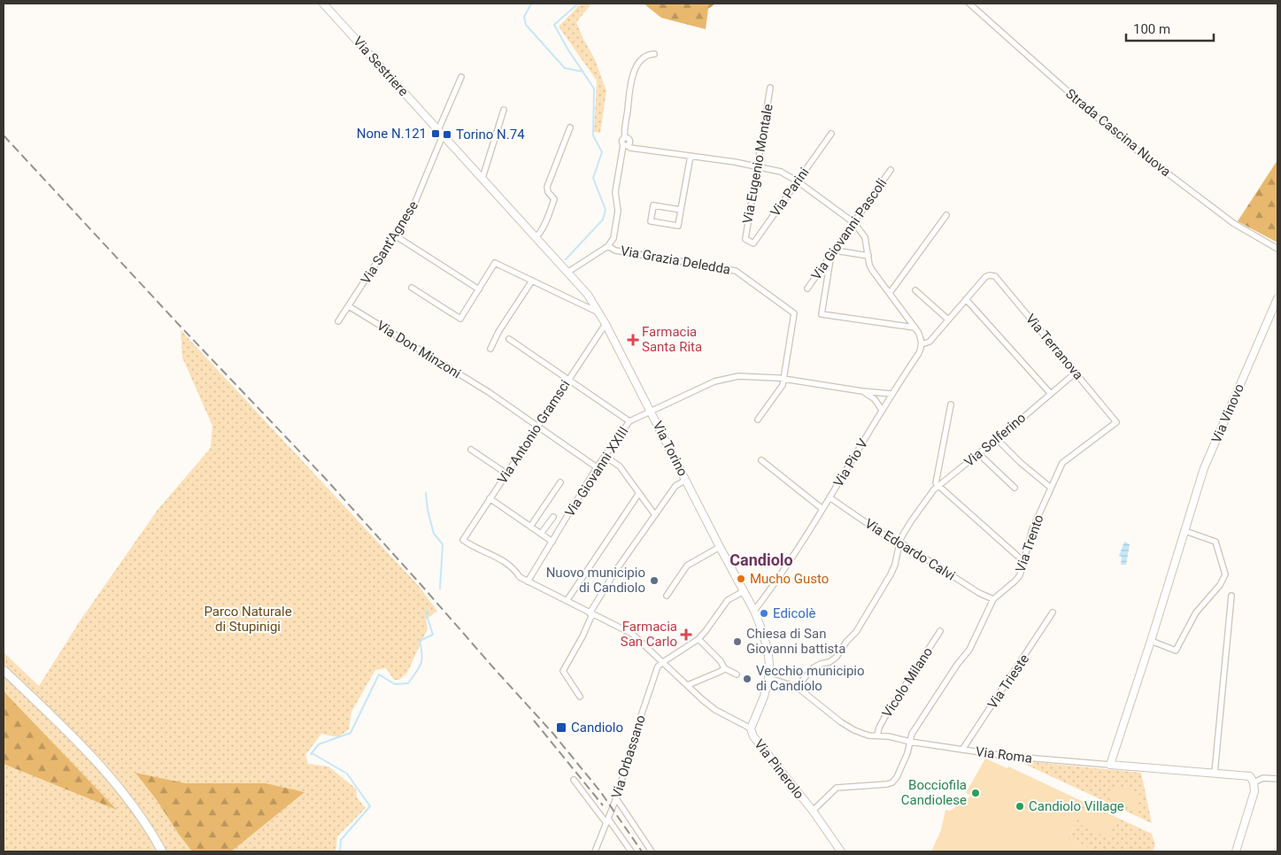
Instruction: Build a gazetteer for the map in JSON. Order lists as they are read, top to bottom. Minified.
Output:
{"streets":{"main road":["Via Sestriere","Via Vinovo","Via Torino","Via Roma","Via Pinerolo"],"street":["Strada Cascina Nuova","Via Eugenio Montale","Via Parini","Via Giovanni Pascoli","Via Sant'Agnese","Via Grazia Deledda","Via Terranova","Via Don Minzoni","Via Antonio Gramsci","Via Solferino","Via Pio V","Via Giovanni XXIII","Via Trento","Via Edoardo Calvi","Via Trieste","Vicolo Milano","Via Orbassano"]},"crossings":[["Via Sestriere","Via Torino"],["Via Eugenio Montale","Via Parini"],["Via Sant'Agnese","Via Don Minzoni"],["Via Sant'Agnese","Via Torino"],["Via Grazia Deledda","Via Torino"],["Via Grazia Deledda","Via Giovanni XXIII"],["Via Terranova","Via Solferino"],["Via Terranova","Via Pio V"],["Via Terranova","Via Trento"],["Via Don Minzoni","Via Antonio Gramsci"],["Via Don Minzoni","Via Giovanni XXIII"],["Via Vinovo","Via Roma"],["Via Antonio Gramsci","Via Torino"],["Via Antonio Gramsci","Via Giovanni XXIII"],["Via Solferino","Via Edoardo Calvi"],["Via Solferino","Via Roma"],["Via Torino","Via Pio V"],["Via Torino","Via Giovanni XXIII"],["Via Torino","Via Roma"],["Via Torino","Via Pinerolo"],["Via Pio V","Via Giovanni XXIII"],["Via Pio V","Via Edoardo Calvi"],["Via Trento","Via Edoardo Calvi"],["Via Trento","Via Roma"],["Via Trento","Via Pinerolo"],["Via Trieste","Via Roma"],["Vicolo Milano","Via Roma"],["Via Roma","Via Pinerolo"]],"districts":["Candiolo"],"parks":["Parco Naturale di Stupinigi"],"places":{"transit":["None N.121","Torino N.74","Candiolo"],"health":["Farmacia Santa Rita","Farmacia San Carlo"],"other":["Mucho Gusto","Nuovo municipio di Candiolo","Edicolè","Chiesa di San Giovanni battista","Vecchio municipio di Candiolo","Bocciofila Candiolese","Candiolo Village"]},"scale_bar":"100 m"}
